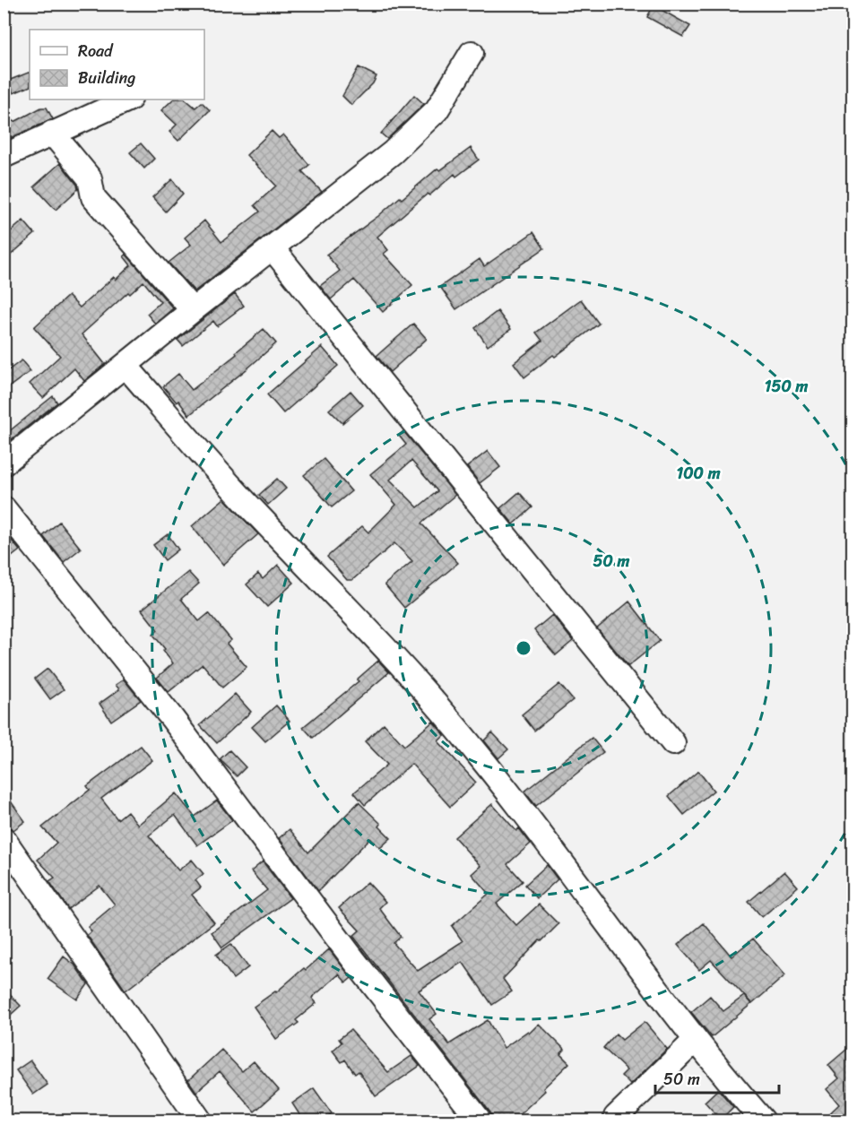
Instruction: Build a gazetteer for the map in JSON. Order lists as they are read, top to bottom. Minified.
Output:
{"legend":["Road","Building"],"scale_bar":"50 m","rings":["150 m","100 m","50 m"]}
